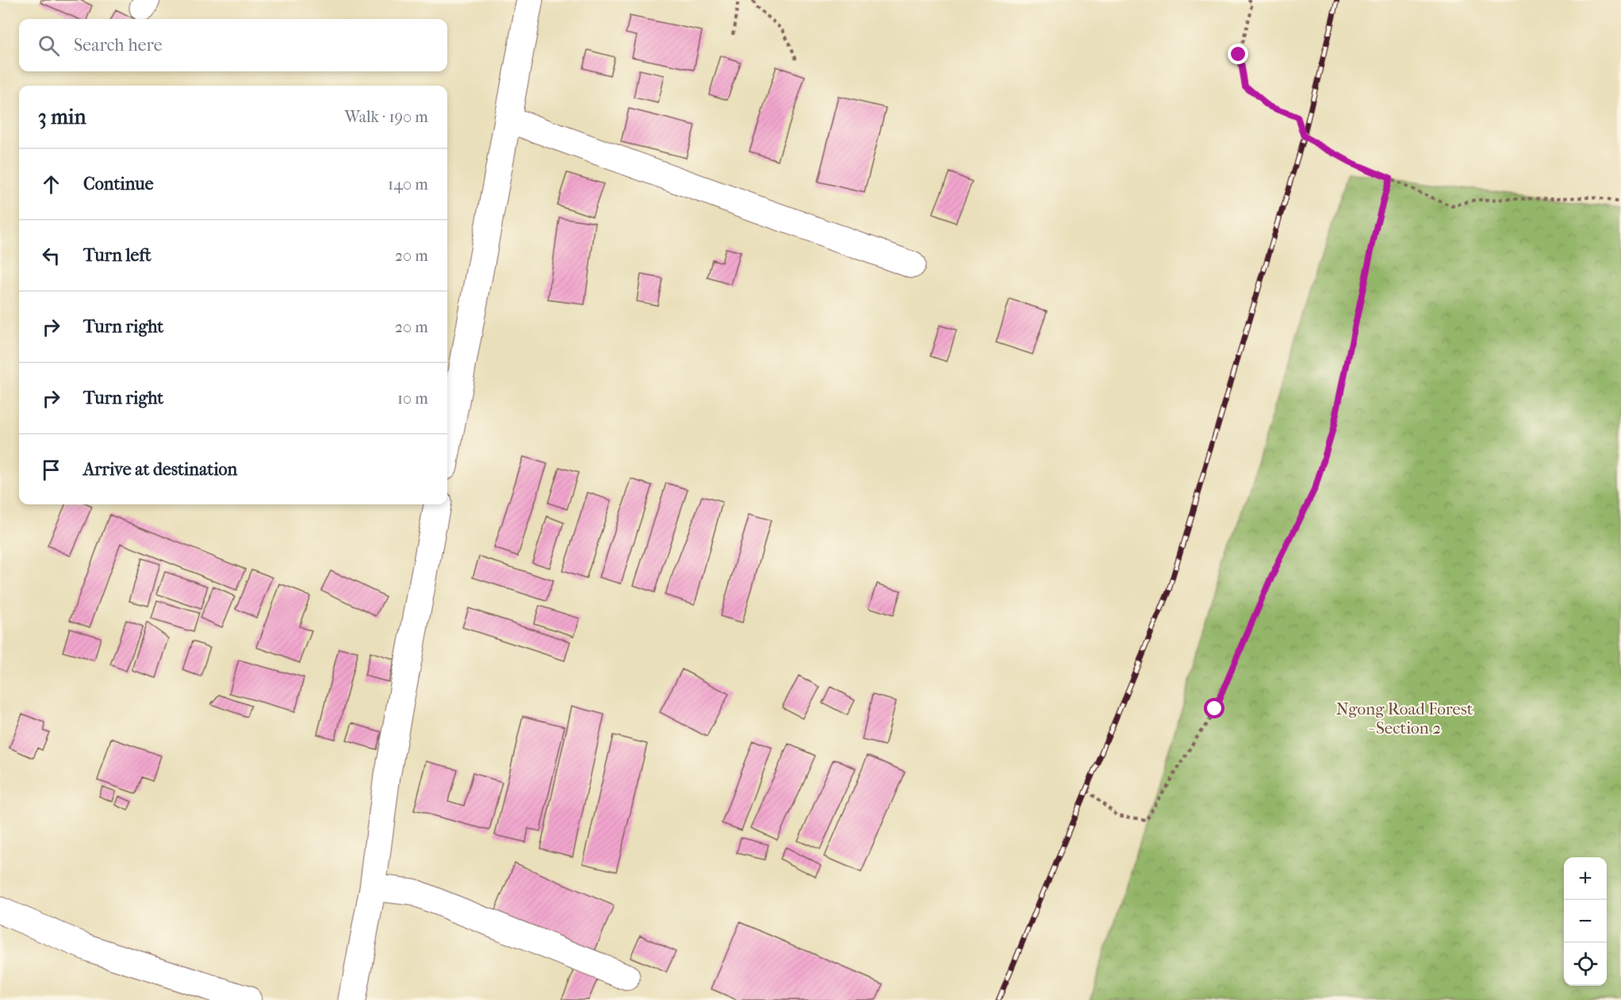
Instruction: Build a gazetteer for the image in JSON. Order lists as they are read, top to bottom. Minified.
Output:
{"parks":["Ngong Road Forest - Section 2"],"page":{"search":"Search here","heading":["3 min","Walk · 190 m"],"list":[["Continue","140 m"],["Turn left","20 m"],["Turn right","20 m"],["Turn right","10 m"],"Arrive at destination"],"map_buttons":["+","−"]}}
